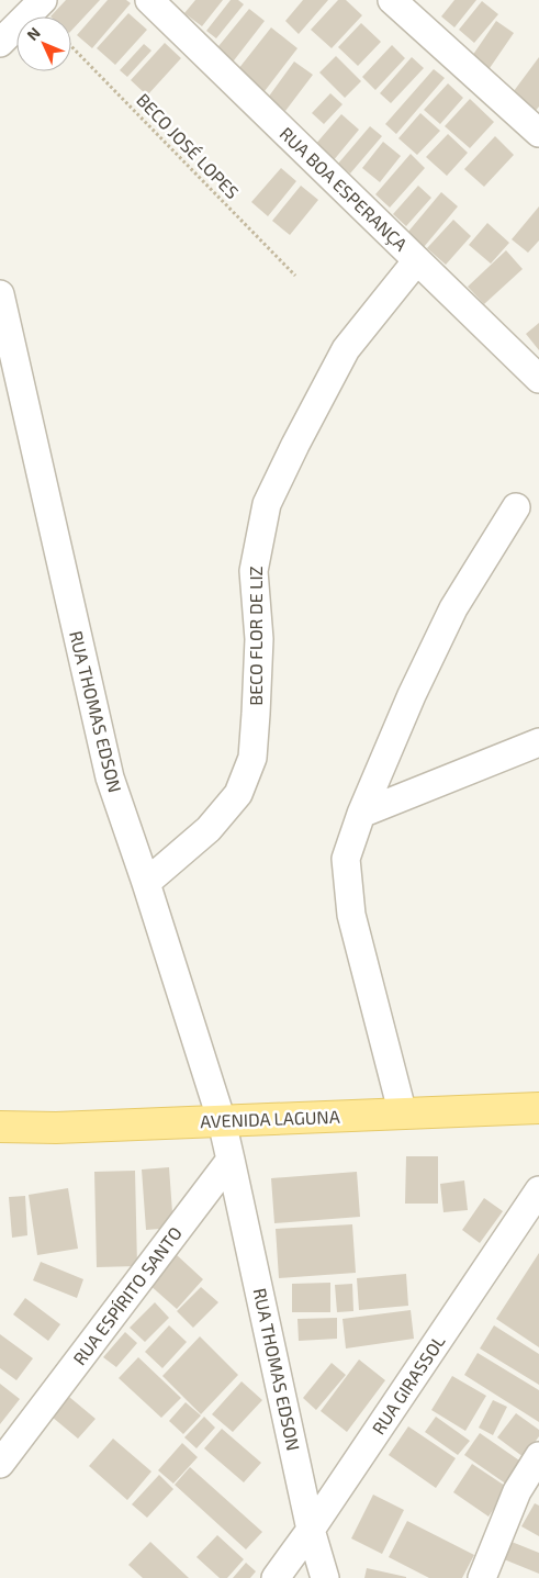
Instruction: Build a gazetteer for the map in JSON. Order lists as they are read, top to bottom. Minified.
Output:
{"streets":{"main road":["AVENIDA LAGUNA"],"street":["RUA BOA ESPERANÇA","BECO FLOR DE LIZ","RUA THOMAS EDSON","RUA ESPÍRITO SANTO","RUA GIRASSOL"],"path":["BECO JOSÉ LOPES"]},"crossings":[["RUA BOA ESPERANÇA","BECO FLOR DE LIZ"],["BECO FLOR DE LIZ","RUA THOMAS EDSON"],["RUA THOMAS EDSON","AVENIDA LAGUNA"],["RUA THOMAS EDSON","RUA ESPÍRITO SANTO"],["RUA THOMAS EDSON","RUA GIRASSOL"]],"north":"top left"}
